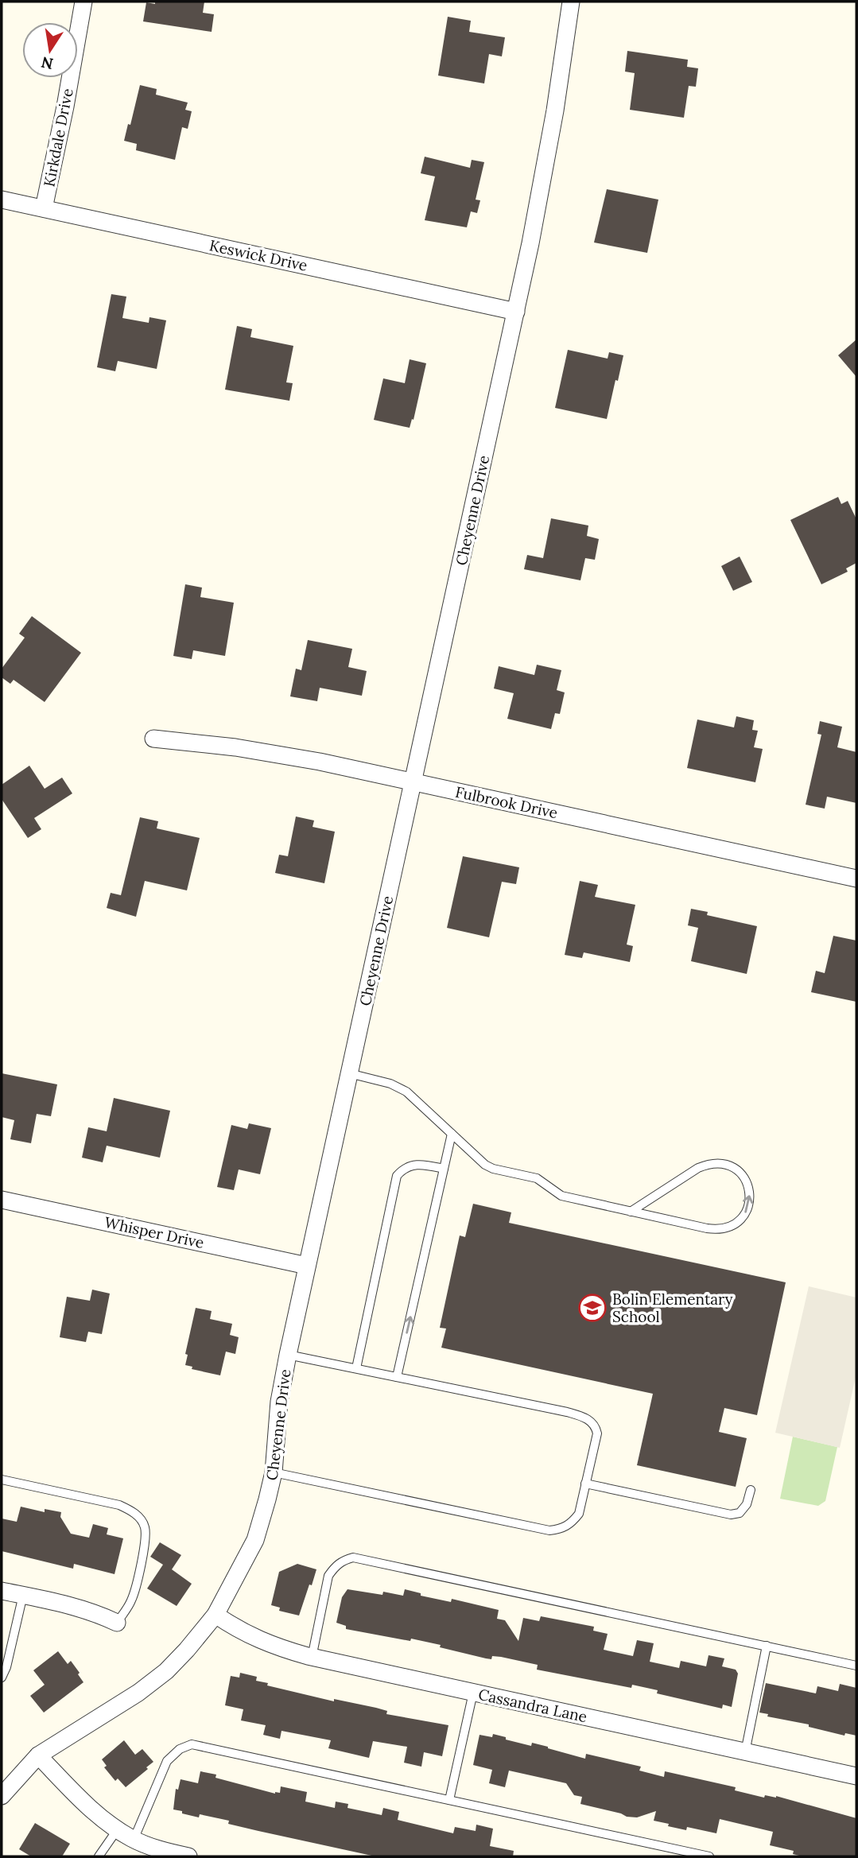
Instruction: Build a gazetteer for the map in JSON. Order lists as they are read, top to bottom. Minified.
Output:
{"streets":{"street":["Kirkdale Drive","Keswick Drive","Cheyenne Drive","Fulbrook Drive","Whisper Drive","Cassandra Lane"]},"crossings":[["Kirkdale Drive","Keswick Drive"],["Keswick Drive","Cheyenne Drive"],["Cheyenne Drive","Fulbrook Drive"],["Cheyenne Drive","Whisper Drive"],["Cheyenne Drive","Cassandra Lane"]],"places":{"school or university":["Bolin Elementary School"]},"north":"bottom"}
